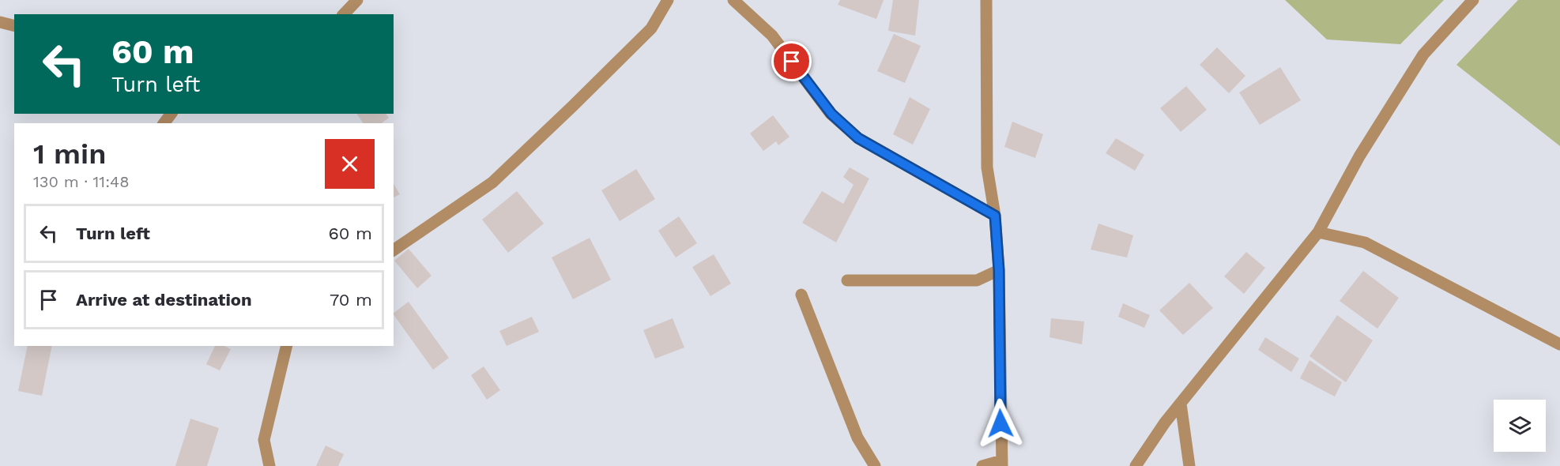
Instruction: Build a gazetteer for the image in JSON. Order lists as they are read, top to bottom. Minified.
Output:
{"page":{"turn":["60 m","Turn left"],"heading":["1 min","130 m · 11:48"],"list":[{"name":"Turn left","value":"60 m"},{"name":"Arrive at destination","value":"70 m"}]}}
